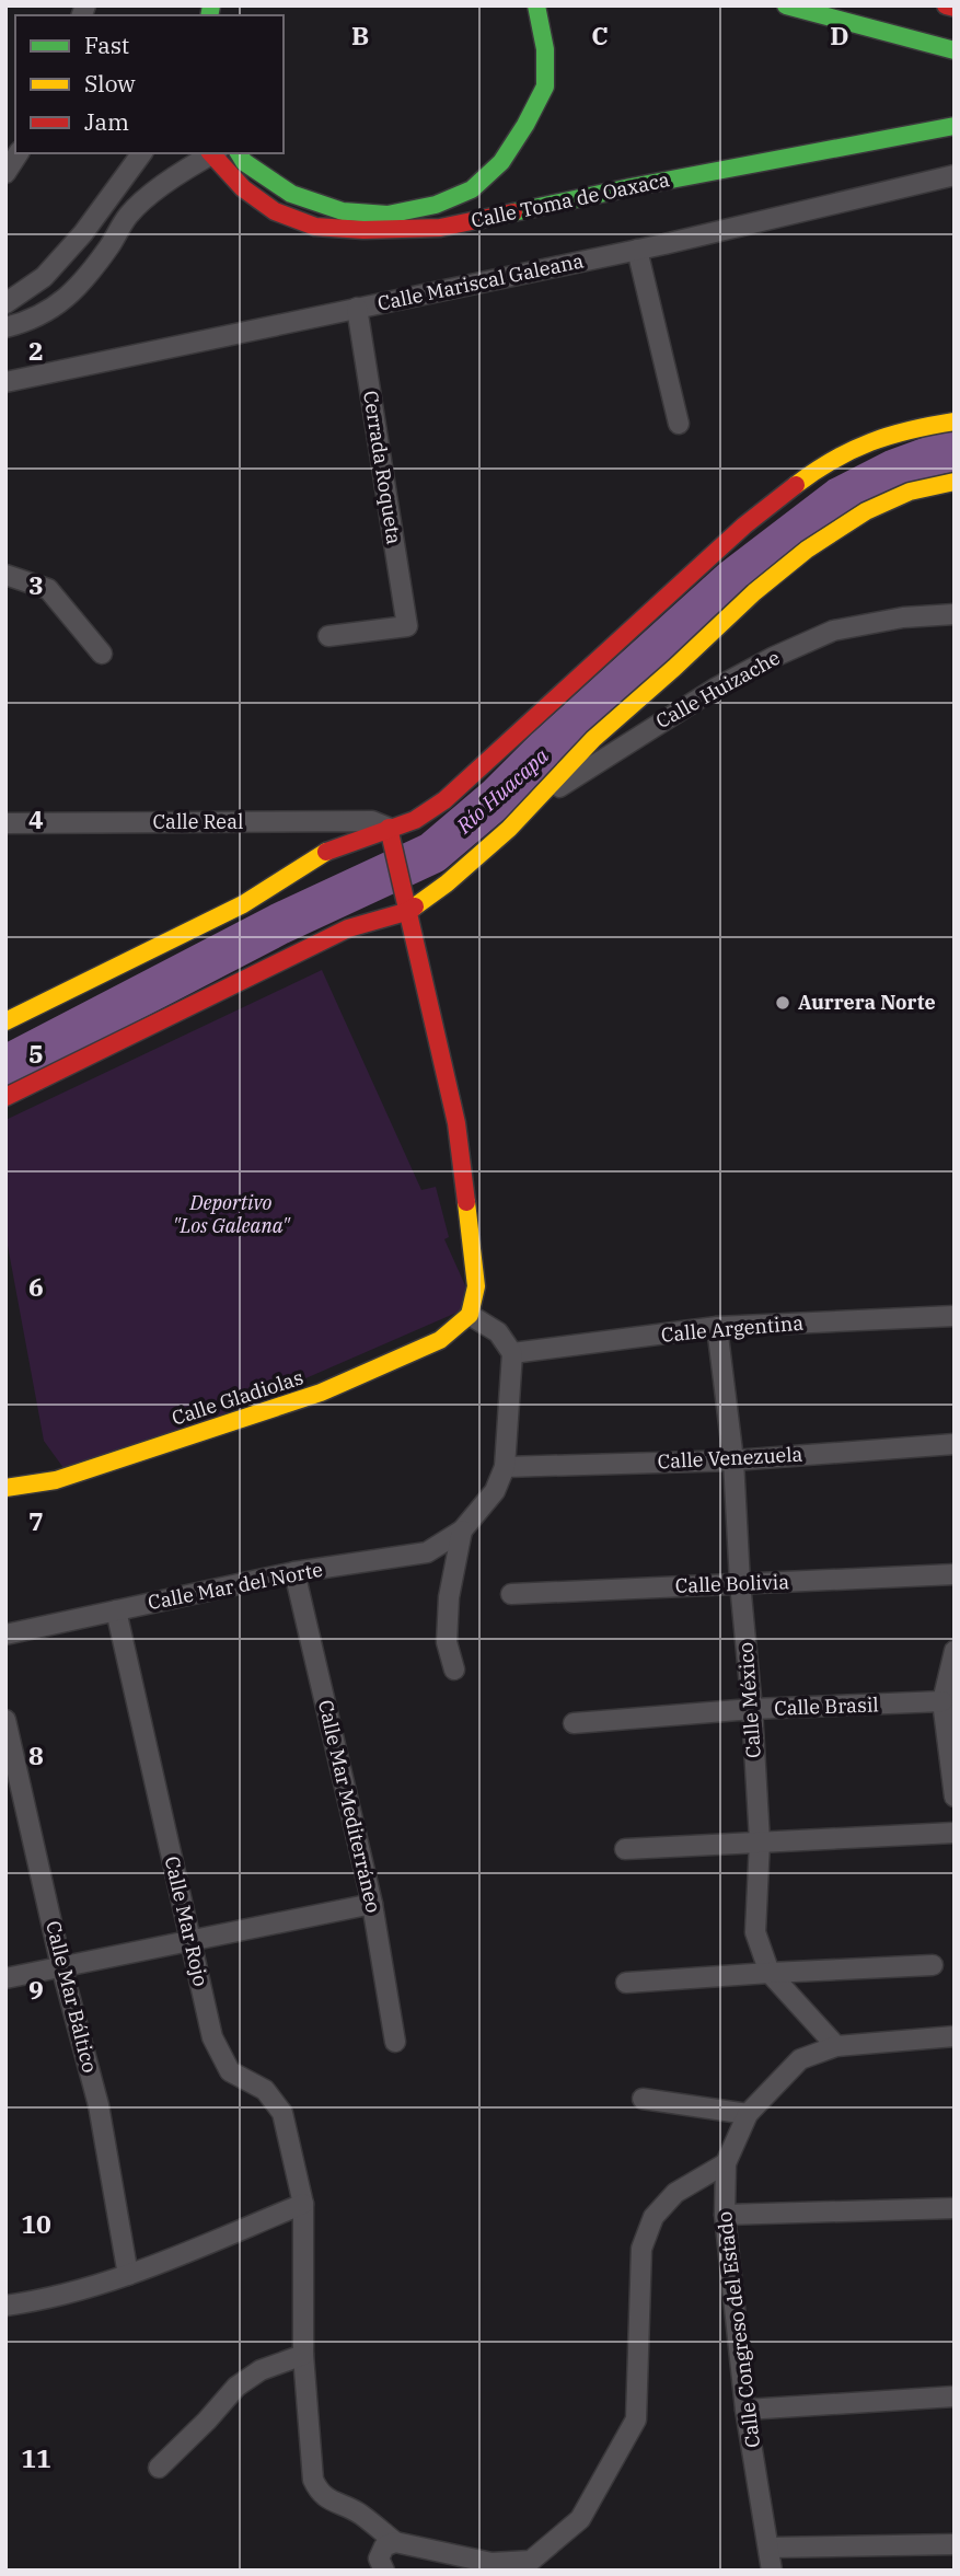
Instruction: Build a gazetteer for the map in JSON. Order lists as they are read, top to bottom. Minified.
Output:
{"streets":{"main road":["Calle Toma de Oaxaca","Calle Gladiolas"],"street":["Calle Mariscal Galeana","Cerrada Roqueta","Calle Huizache","Calle Real","Calle Argentina","Calle Venezuela","Calle Bolivia","Calle Mar del Norte","Calle México","Calle Brasil","Calle Mar Mediterráneo","Calle Mar Rojo","Calle Mar Báltico","Calle Congreso del Estado"]},"crossings":[["Calle Mariscal Galeana","Cerrada Roqueta"],["Calle Argentina","Calle México"],["Calle Venezuela","Calle México"],["Calle Bolivia","Calle México"],["Calle Mar del Norte","Calle Mar Mediterráneo"],["Calle Mar del Norte","Calle Mar Rojo"],["Calle México","Calle Brasil"],["Calle México","Calle Congreso del Estado"]],"water":["Río Huacapa"],"parks":["Deportivo \"Los Galeana\""],"places":["Aurrera Norte"],"legend":["Fast","Slow","Jam"],"grid":{"columns":["B","C","D"],"rows":["2","3","4","5","6","7","8","9","10","11"]}}
